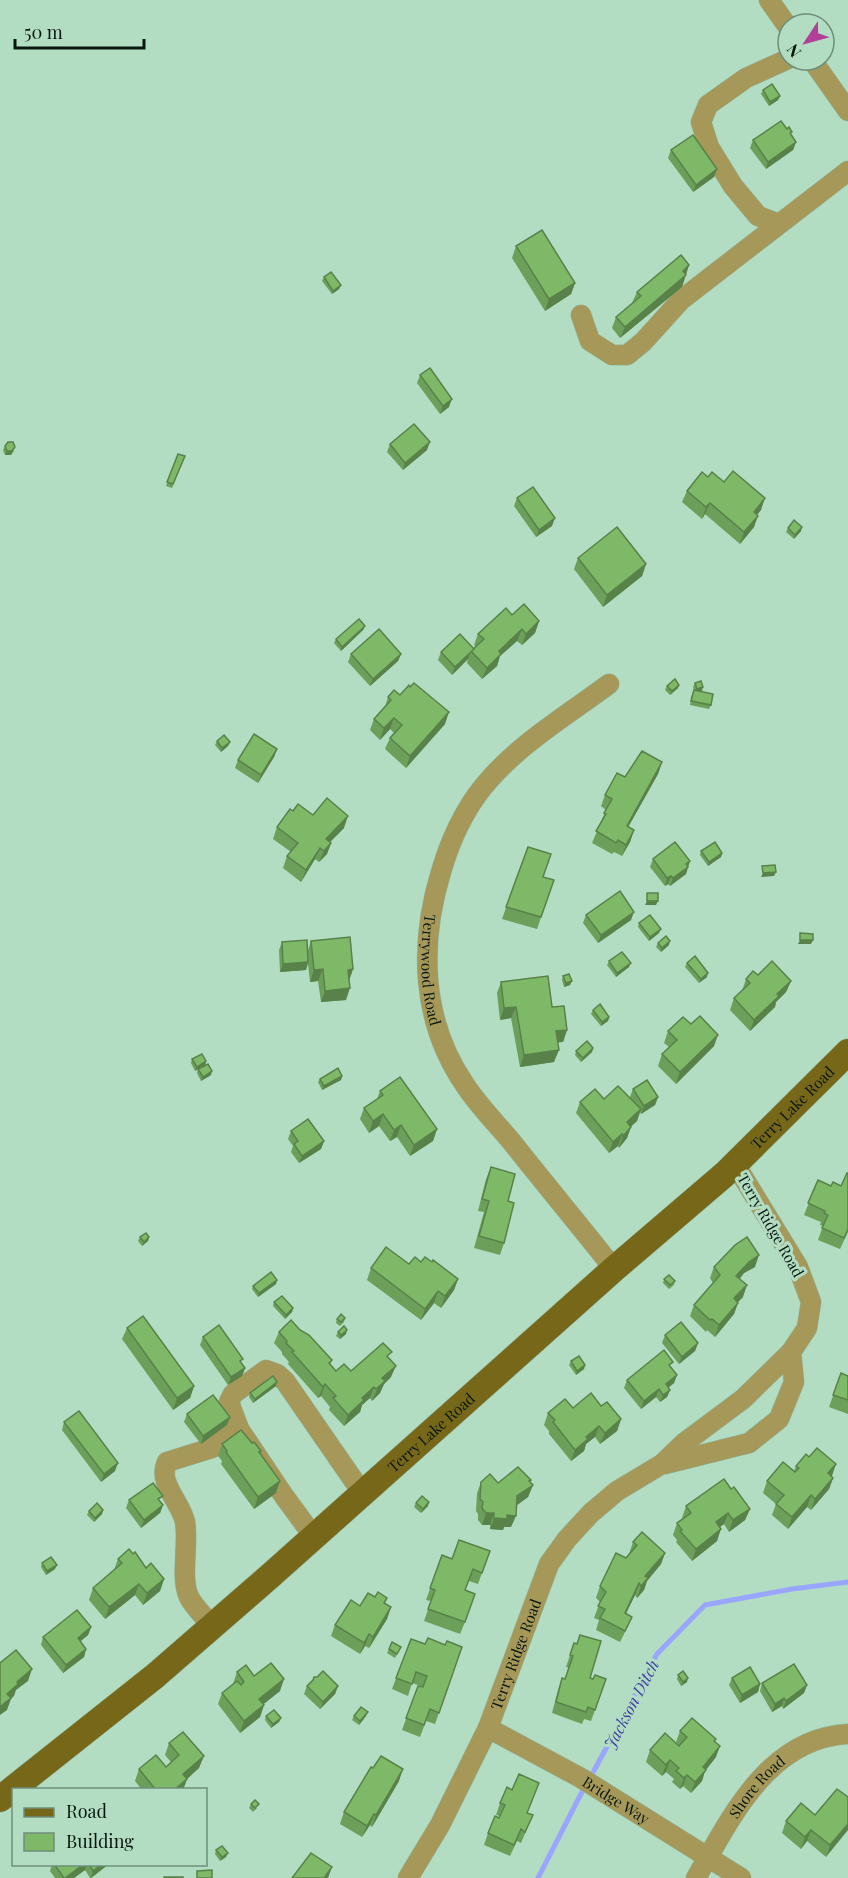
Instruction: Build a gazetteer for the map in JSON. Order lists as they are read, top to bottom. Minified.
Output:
{"streets":{"main road":["Terry Lake Road"],"street":["Terrywood Road","Terry Ridge Road","Shore Road","Bridge Way"]},"crossings":[["Terrywood Road","Terry Lake Road"],["Terry Lake Road","Terry Ridge Road"],["Terry Ridge Road","Bridge Way"],["Shore Road","Bridge Way"]],"water":["Jackson Ditch"],"legend":["Road","Building"],"scale_bar":"50 m","north":"bottom left"}
